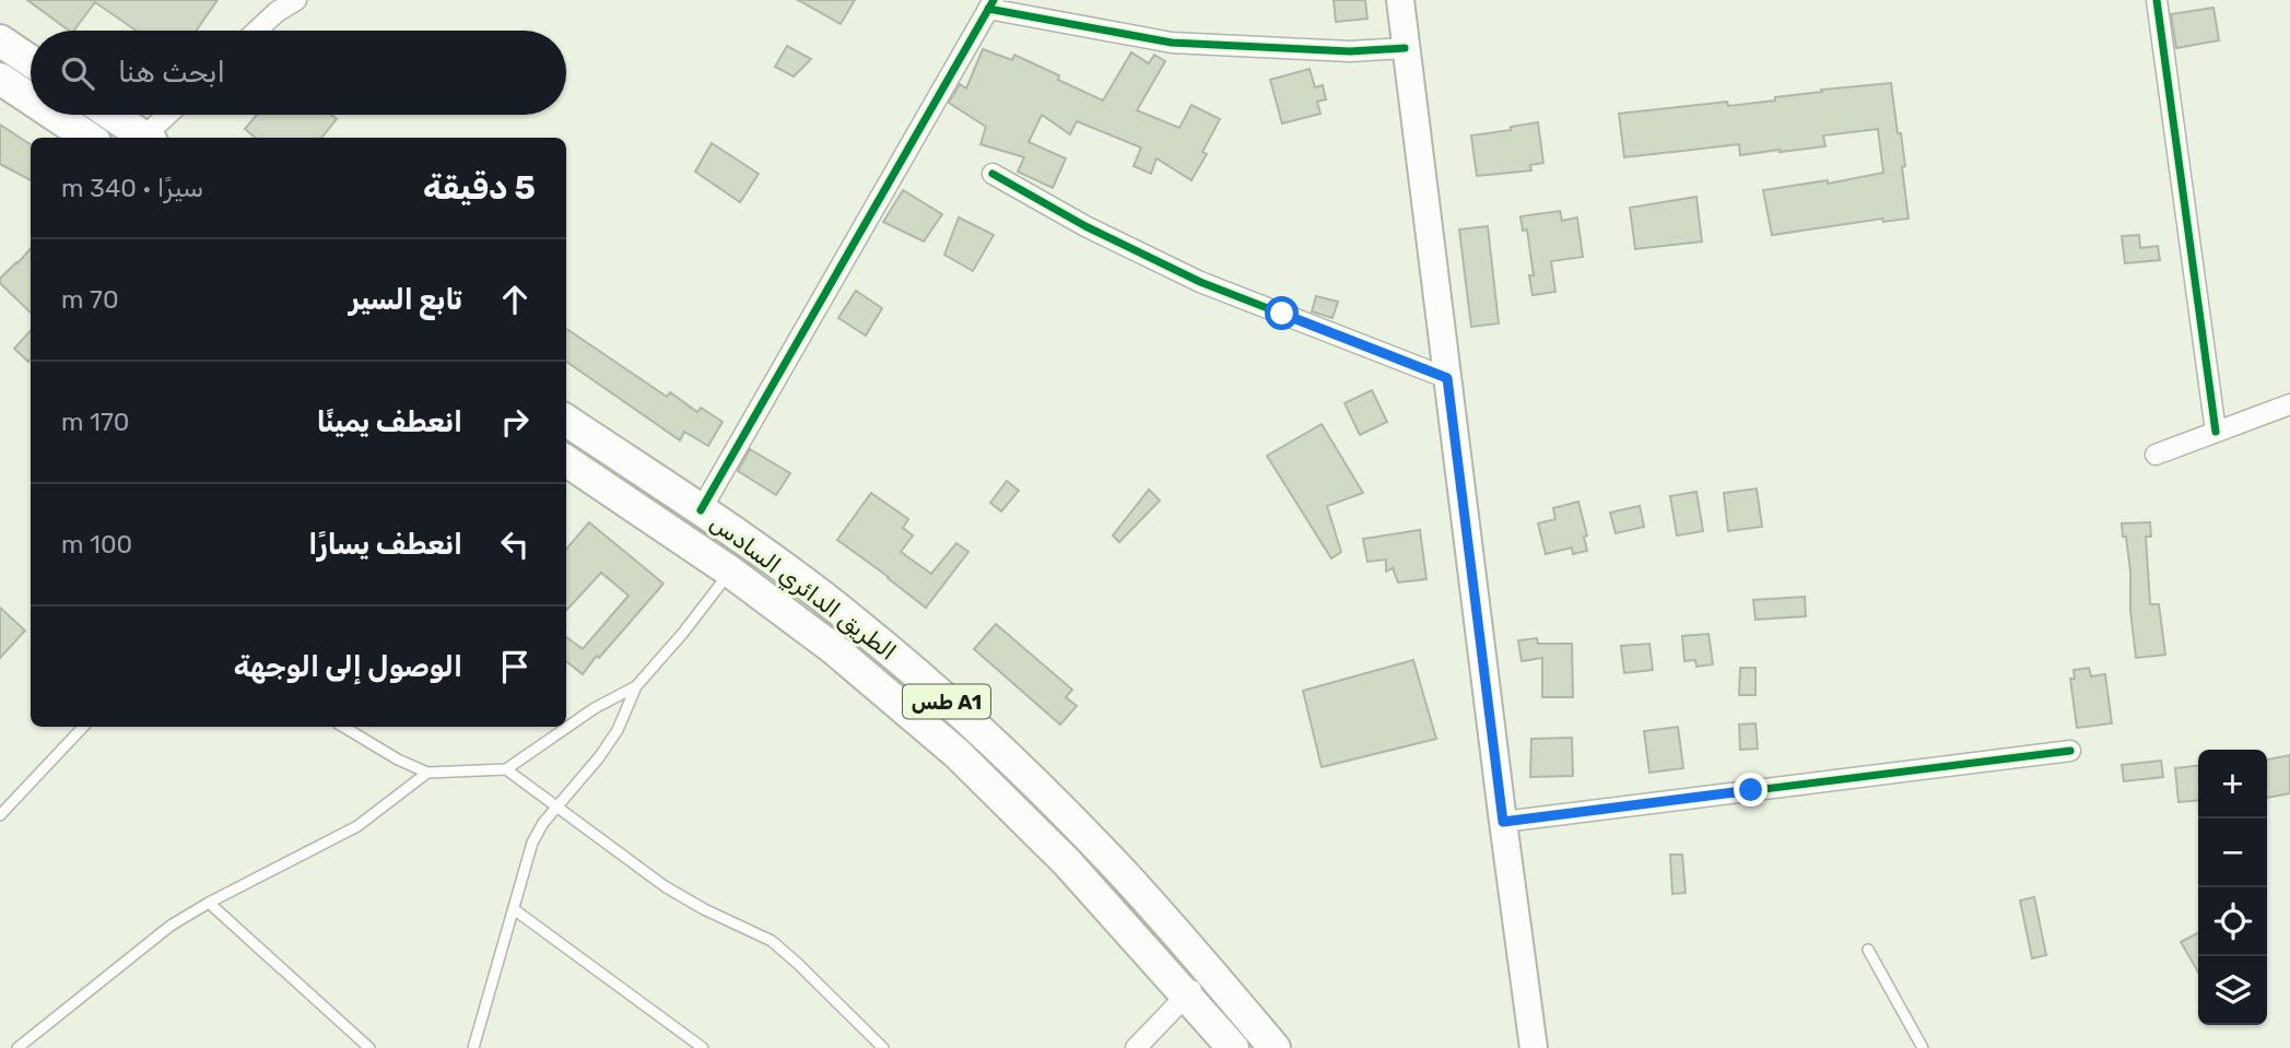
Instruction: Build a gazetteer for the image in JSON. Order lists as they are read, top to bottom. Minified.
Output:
{"streets":{"highway":["الطريق الدائري السادس","طس A1"]},"page":{"search":"ابحث هنا","heading":["5 دقيقة","سيرًا · 340 m"],"list":[["تابع السير","70 m"],["انعطف يمينًا","170 m"],["انعطف يسارًا","100 m"],"الوصول إلى الوجهة"],"map_buttons":["+","−"]}}
